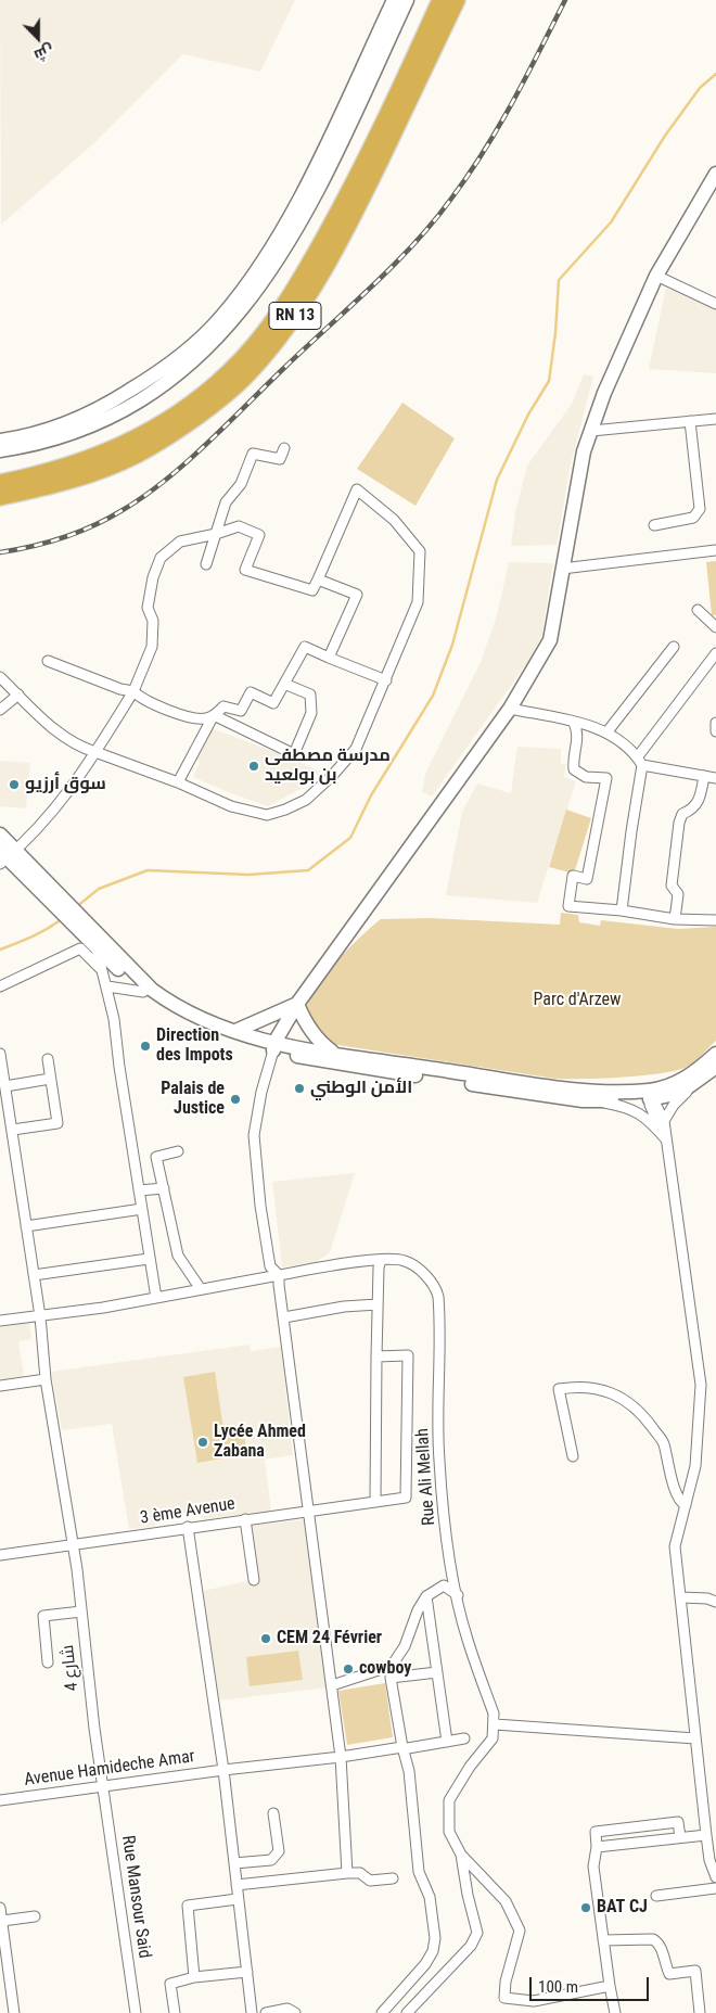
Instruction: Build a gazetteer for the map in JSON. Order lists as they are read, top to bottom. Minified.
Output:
{"streets":{"highway":["RN 13"],"street":["Rue Ali Mellah","3 ème Avenue","شارع 4","Avenue Hamideche Amar","Rue Mansour Said"]},"crossings":[["Rue Ali Mellah","شارع 4"],["3 ème Avenue","شارع 4"],["شارع 4","Avenue Hamideche Amar"],["شارع 4","Rue Mansour Said"],["Avenue Hamideche Amar","Rue Mansour Said"]],"parks":["Parc d'Arzew"],"places":["مدرسة مصطفى بن بولعيد","سوق أرزيو","Direction des Impots","الأمن الوطني","Palais de Justice","Lycée Ahmed Zabana","CEM 24 Février","cowboy","BAT CJ"],"scale_bar":"100 m","north":"bottom"}
